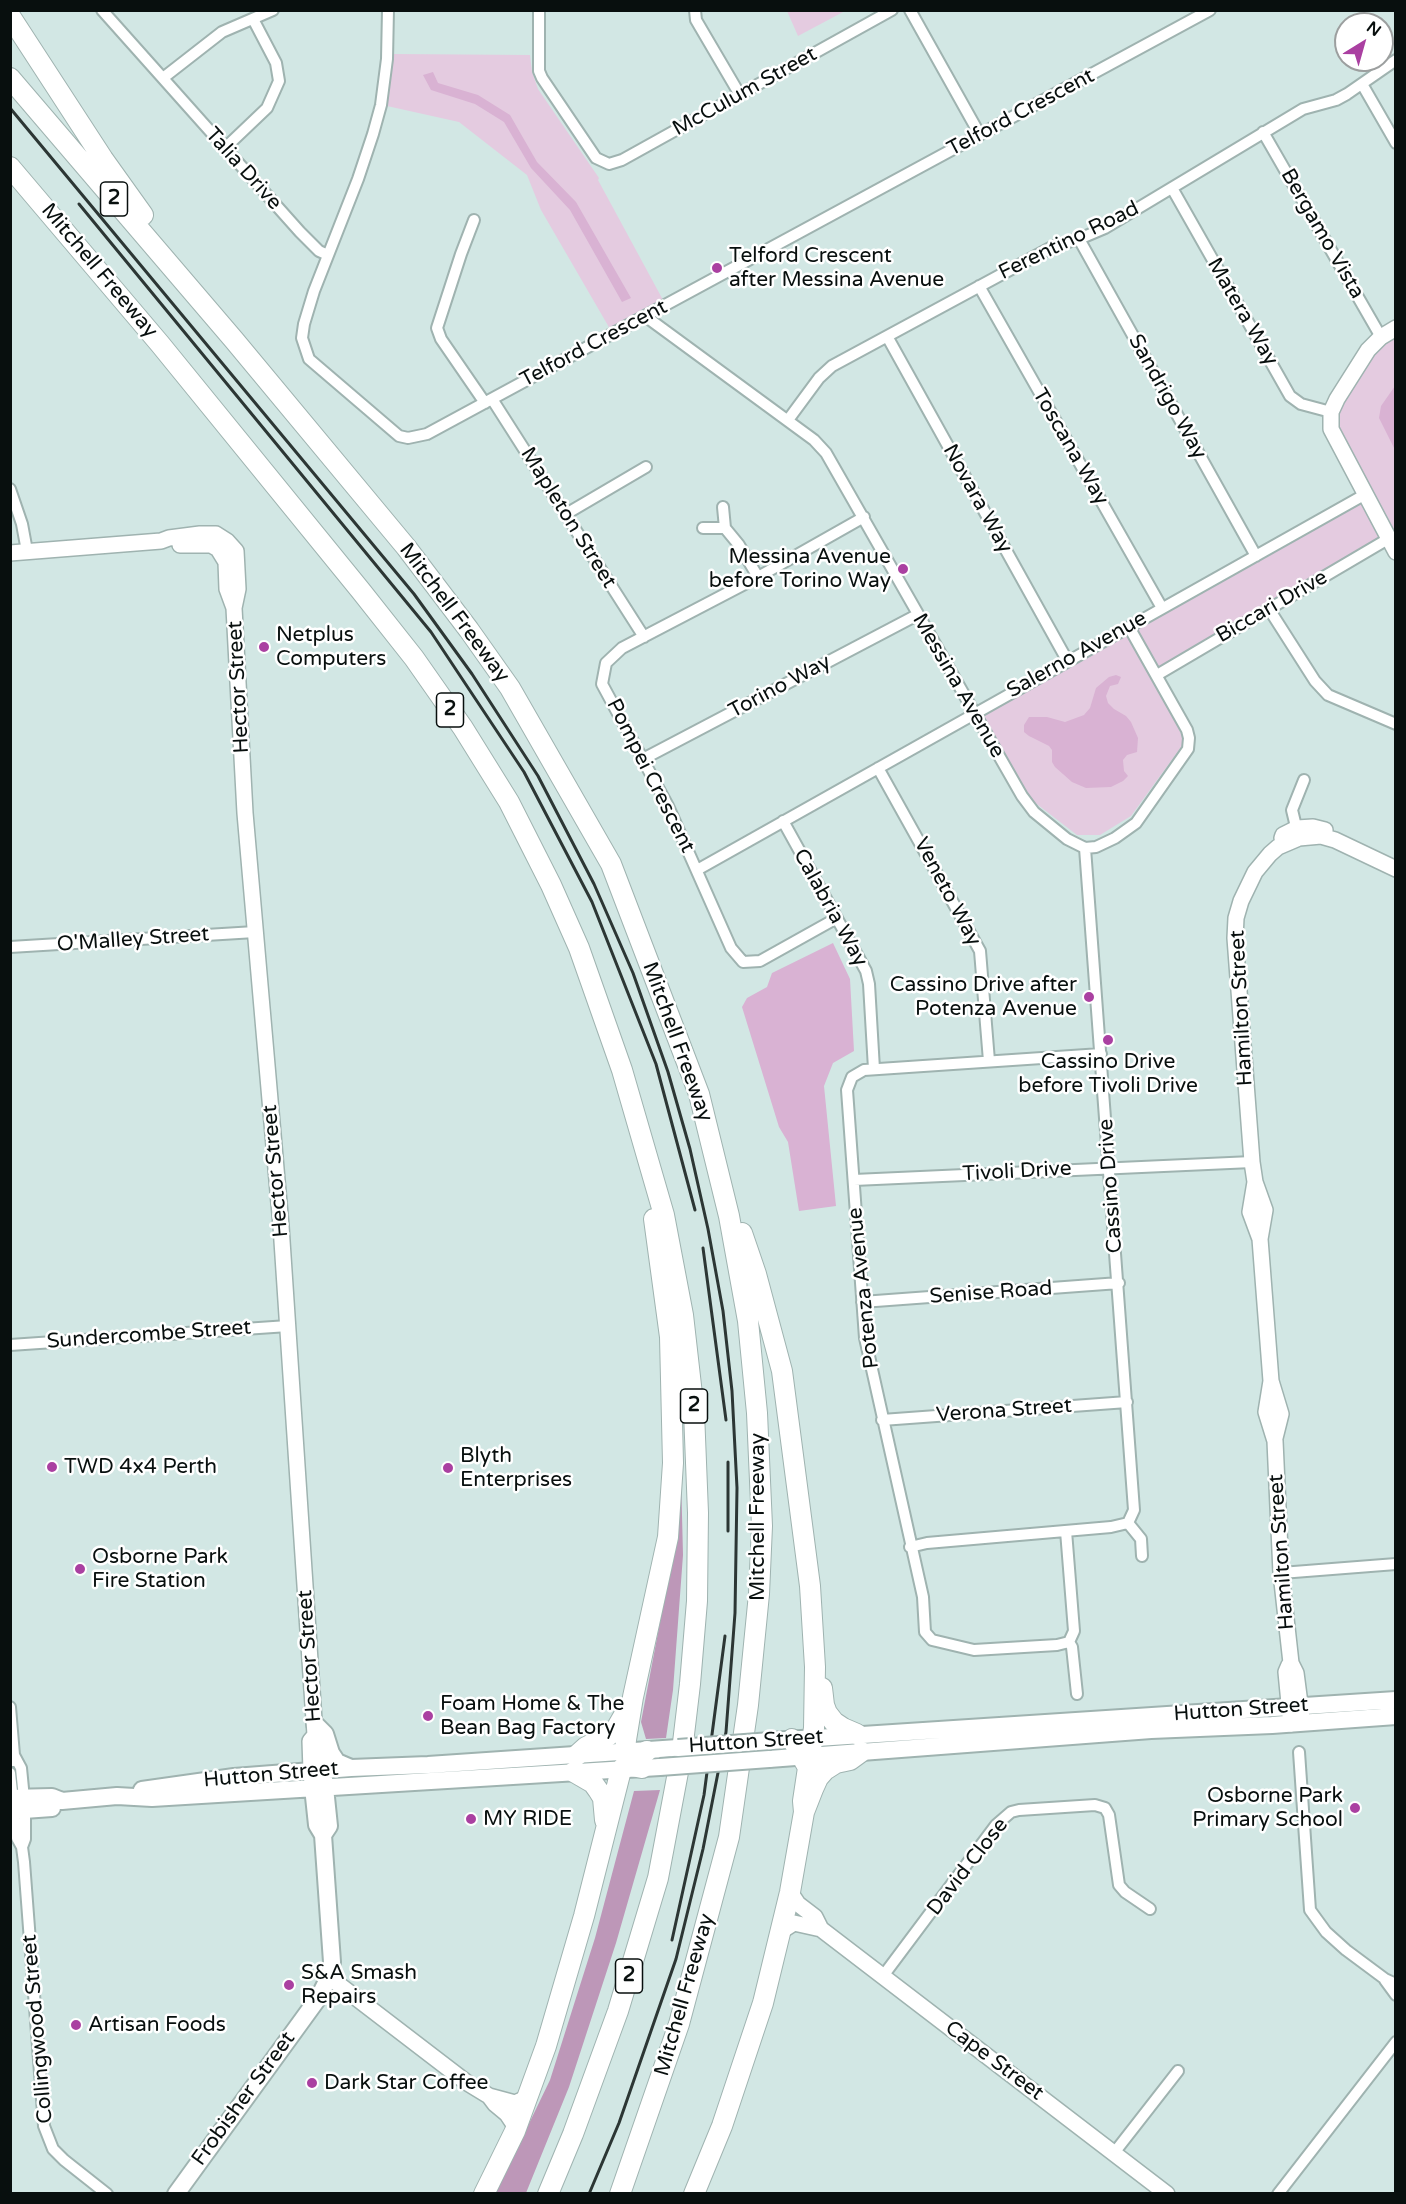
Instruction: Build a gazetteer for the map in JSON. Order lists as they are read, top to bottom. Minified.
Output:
{"streets":{"highway":["2","Mitchell Freeway"],"main road":["Hector Street","Hutton Street","Frobisher Street"],"street":["McCulum Street","Telford Crescent","Talia Drive","Bergamo Vista","Ferentino Road","Matera Way","Sandrigo Way","Toscana Way","Novara Way","Mapleton Street","Biccari Drive","Salerno Avenue","Messina Avenue","Torino Way","Pompei Crescent","Veneto Way","Calabria Way","O'Malley Street","Hamilton Street","Tivoli Drive","Cassino Drive","Potenza Avenue","Senise Road","Sundercombe Street","Verona Street","David Close","Collingwood Street","Cape Street"]},"crossings":[["Telford Crescent","Talia Drive"],["Telford Crescent","Mapleton Street"],["Telford Crescent","Messina Avenue"],["Bergamo Vista","Ferentino Road"],["Ferentino Road","Matera Way"],["Ferentino Road","Sandrigo Way"],["Ferentino Road","Toscana Way"],["Ferentino Road","Novara Way"],["Ferentino Road","Messina Avenue"],["Sandrigo Way","Salerno Avenue"],["Toscana Way","Salerno Avenue"],["Novara Way","Salerno Avenue"],["Mapleton Street","Pompei Crescent"],["Salerno Avenue","Messina Avenue"],["Salerno Avenue","Pompei Crescent"],["Salerno Avenue","Veneto Way"],["Salerno Avenue","Calabria Way"],["Messina Avenue","Torino Way"],["Messina Avenue","Pompei Crescent"],["Messina Avenue","Cassino Drive"],["Hector Street","O'Malley Street"],["Hector Street","Sundercombe Street"],["Hector Street","Hutton Street"],["Hector Street","Frobisher Street"],["Torino Way","Pompei Crescent"],["Pompei Crescent","Calabria Way"],["Veneto Way","Potenza Avenue"],["Calabria Way","Potenza Avenue"],["Hamilton Street","Tivoli Drive"],["Hamilton Street","Hutton Street"],["Tivoli Drive","Cassino Drive"],["Tivoli Drive","Potenza Avenue"],["Cassino Drive","Potenza Avenue"],["Cassino Drive","Senise Road"],["Cassino Drive","Verona Street"],["Potenza Avenue","Senise Road"],["Potenza Avenue","Verona Street"],["Hutton Street","Collingwood Street"],["David Close","Cape Street"]],"places":["Telford Crescent after Messina Avenue","Messina Avenue before Torino Way","Netplus Computers","Cassino Drive after Potenza Avenue","Cassino Drive before Tivoli Drive","TWD 4x4 Perth","Blyth Enterprises","Osborne Park Fire Station","Foam Home & The Bean Bag Factory","Osborne Park Primary School","MY RIDE","S&A Smash Repairs","Artisan Foods","Dark Star Coffee"],"north":"top right"}
